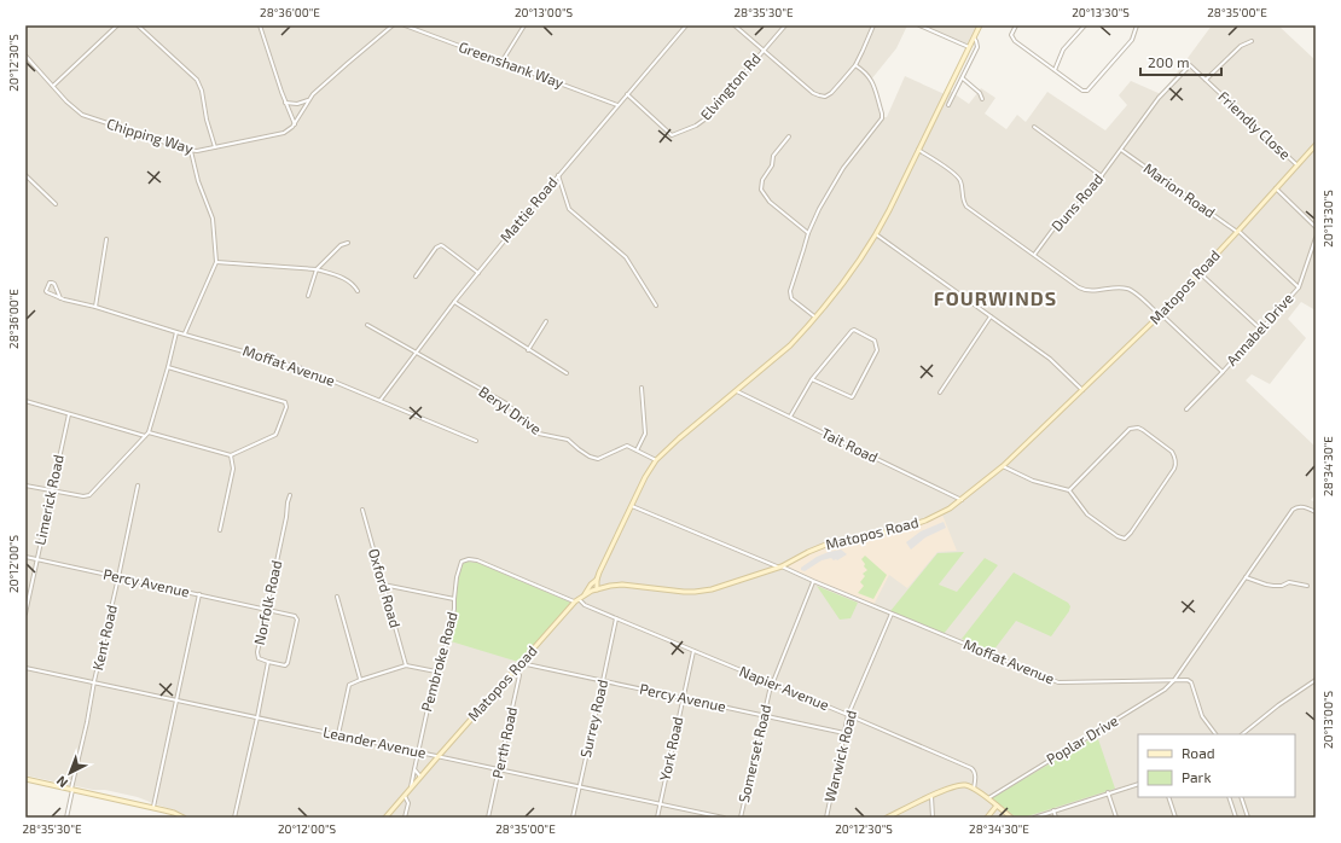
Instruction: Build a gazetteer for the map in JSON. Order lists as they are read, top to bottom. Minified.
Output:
{"streets":{"main road":["Matopos Road"],"street":["Greenshank Way","Elvington Rd","Friendly Close","Chipping Way","Marion Road","Duns Road","Mattie Road","Annabel Drive","Moffat Avenue","Beryl Drive","Tait Road","Limerick Road","Percy Avenue","Oxford Road","Norfolk Road","Kent Road","Pembroke Road","Napier Avenue","Surrey Road","Poplar Drive","Leander Avenue","Perth Road","York Road","Somerset Road","Warwick Road"]},"crossings":[["Greenshank Way","Mattie Road"],["Elvington Rd","Mattie Road"],["Friendly Close","Duns Road"],["Friendly Close","Matopos Road"],["Marion Road","Duns Road"],["Marion Road","Matopos Road"],["Marion Road","Annabel Drive"],["Mattie Road","Moffat Avenue"],["Mattie Road","Beryl Drive"],["Matopos Road","Moffat Avenue"],["Matopos Road","Tait Road"],["Matopos Road","Percy Avenue"],["Matopos Road","Pembroke Road"],["Matopos Road","Napier Avenue"],["Matopos Road","Leander Avenue"],["Matopos Road","Perth Road"],["Moffat Avenue","Poplar Drive"],["Moffat Avenue","Somerset Road"],["Moffat Avenue","Warwick Road"],["Limerick Road","Percy Avenue"],["Percy Avenue","Norfolk Road"],["Percy Avenue","Kent Road"],["Percy Avenue","Surrey Road"],["Percy Avenue","York Road"],["Percy Avenue","Somerset Road"],["Percy Avenue","Warwick Road"],["Norfolk Road","Leander Avenue"],["Kent Road","Leander Avenue"],["Pembroke Road","Napier Avenue"],["Pembroke Road","Leander Avenue"],["Napier Avenue","Surrey Road"],["Napier Avenue","York Road"],["Napier Avenue","Somerset Road"],["Napier Avenue","Warwick Road"],["Surrey Road","Leander Avenue"],["Leander Avenue","Perth Road"],["Leander Avenue","York Road"]],"districts":["FOURWINDS"],"legend":["Road","Park"],"scale_bar":"200 m","north":"bottom left","coordinates":["28°36'00\"E","20°13'00\"S","28°35'30\"E","20°13'30\"S","28°35'00\"E","20°12'30\"S","28°34'30\"E","20°12'00\"S"]}
